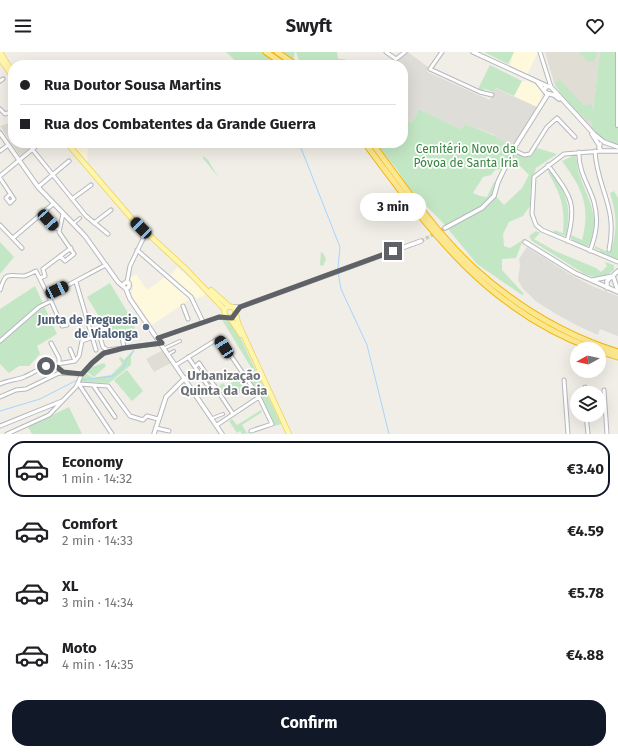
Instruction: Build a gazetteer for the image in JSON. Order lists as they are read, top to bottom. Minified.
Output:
{"districts":["Urbanização Quinta da Gaia"],"parks":["Cemitério Novo da Póvoa de Santa Iria"],"places":["Junta de Freguesia de Vialonga"],"north":"left","page":{"header":"Swyft","banner":["Rua Doutor Sousa Martins","Rua dos Combatentes da Grande Guerra"],"bubble":"3 min","list":[{"name":"Economy","note":"1 min · 14:32","value":"€3.40"},{"name":"Comfort","note":"2 min · 14:33","value":"€4.59"},{"name":"XL","note":"3 min · 14:34","value":"€5.78"},{"name":"Moto","note":"4 min · 14:35","value":"€4.88"}],"buttons":"Confirm"}}
